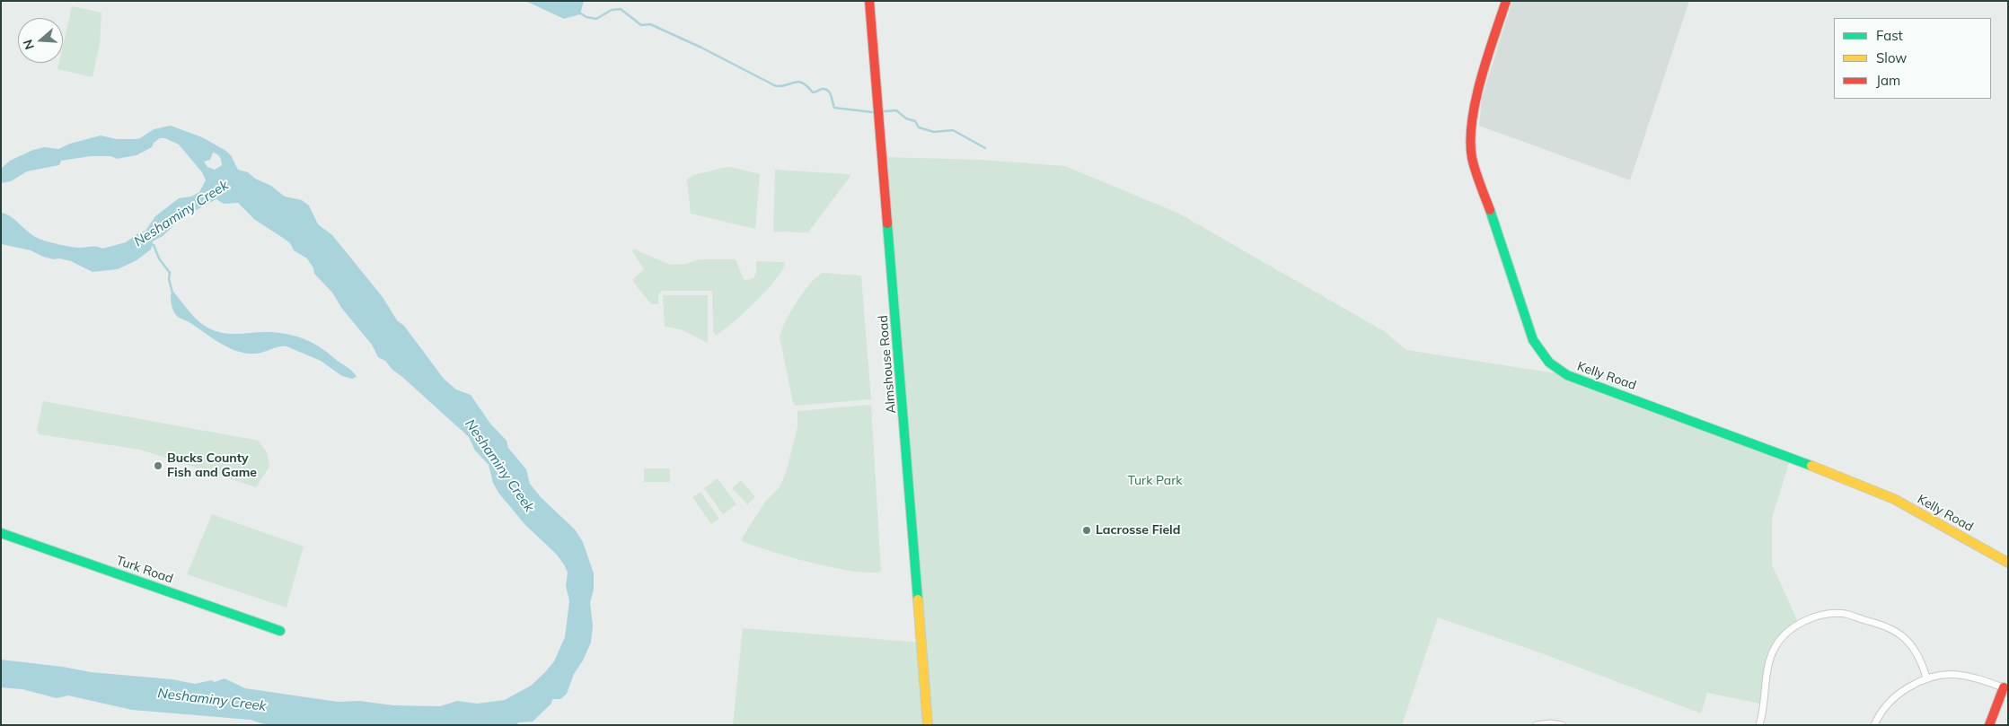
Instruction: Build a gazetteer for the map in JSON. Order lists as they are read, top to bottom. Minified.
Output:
{"streets":{"street":["Almshouse Road","Kelly Road","Turk Road"]},"water":["Neshaminy Creek"],"parks":["Turk Park"],"places":["Bucks County Fish and Game","Lacrosse Field"],"legend":["Fast","Slow","Jam"],"north":"left"}
